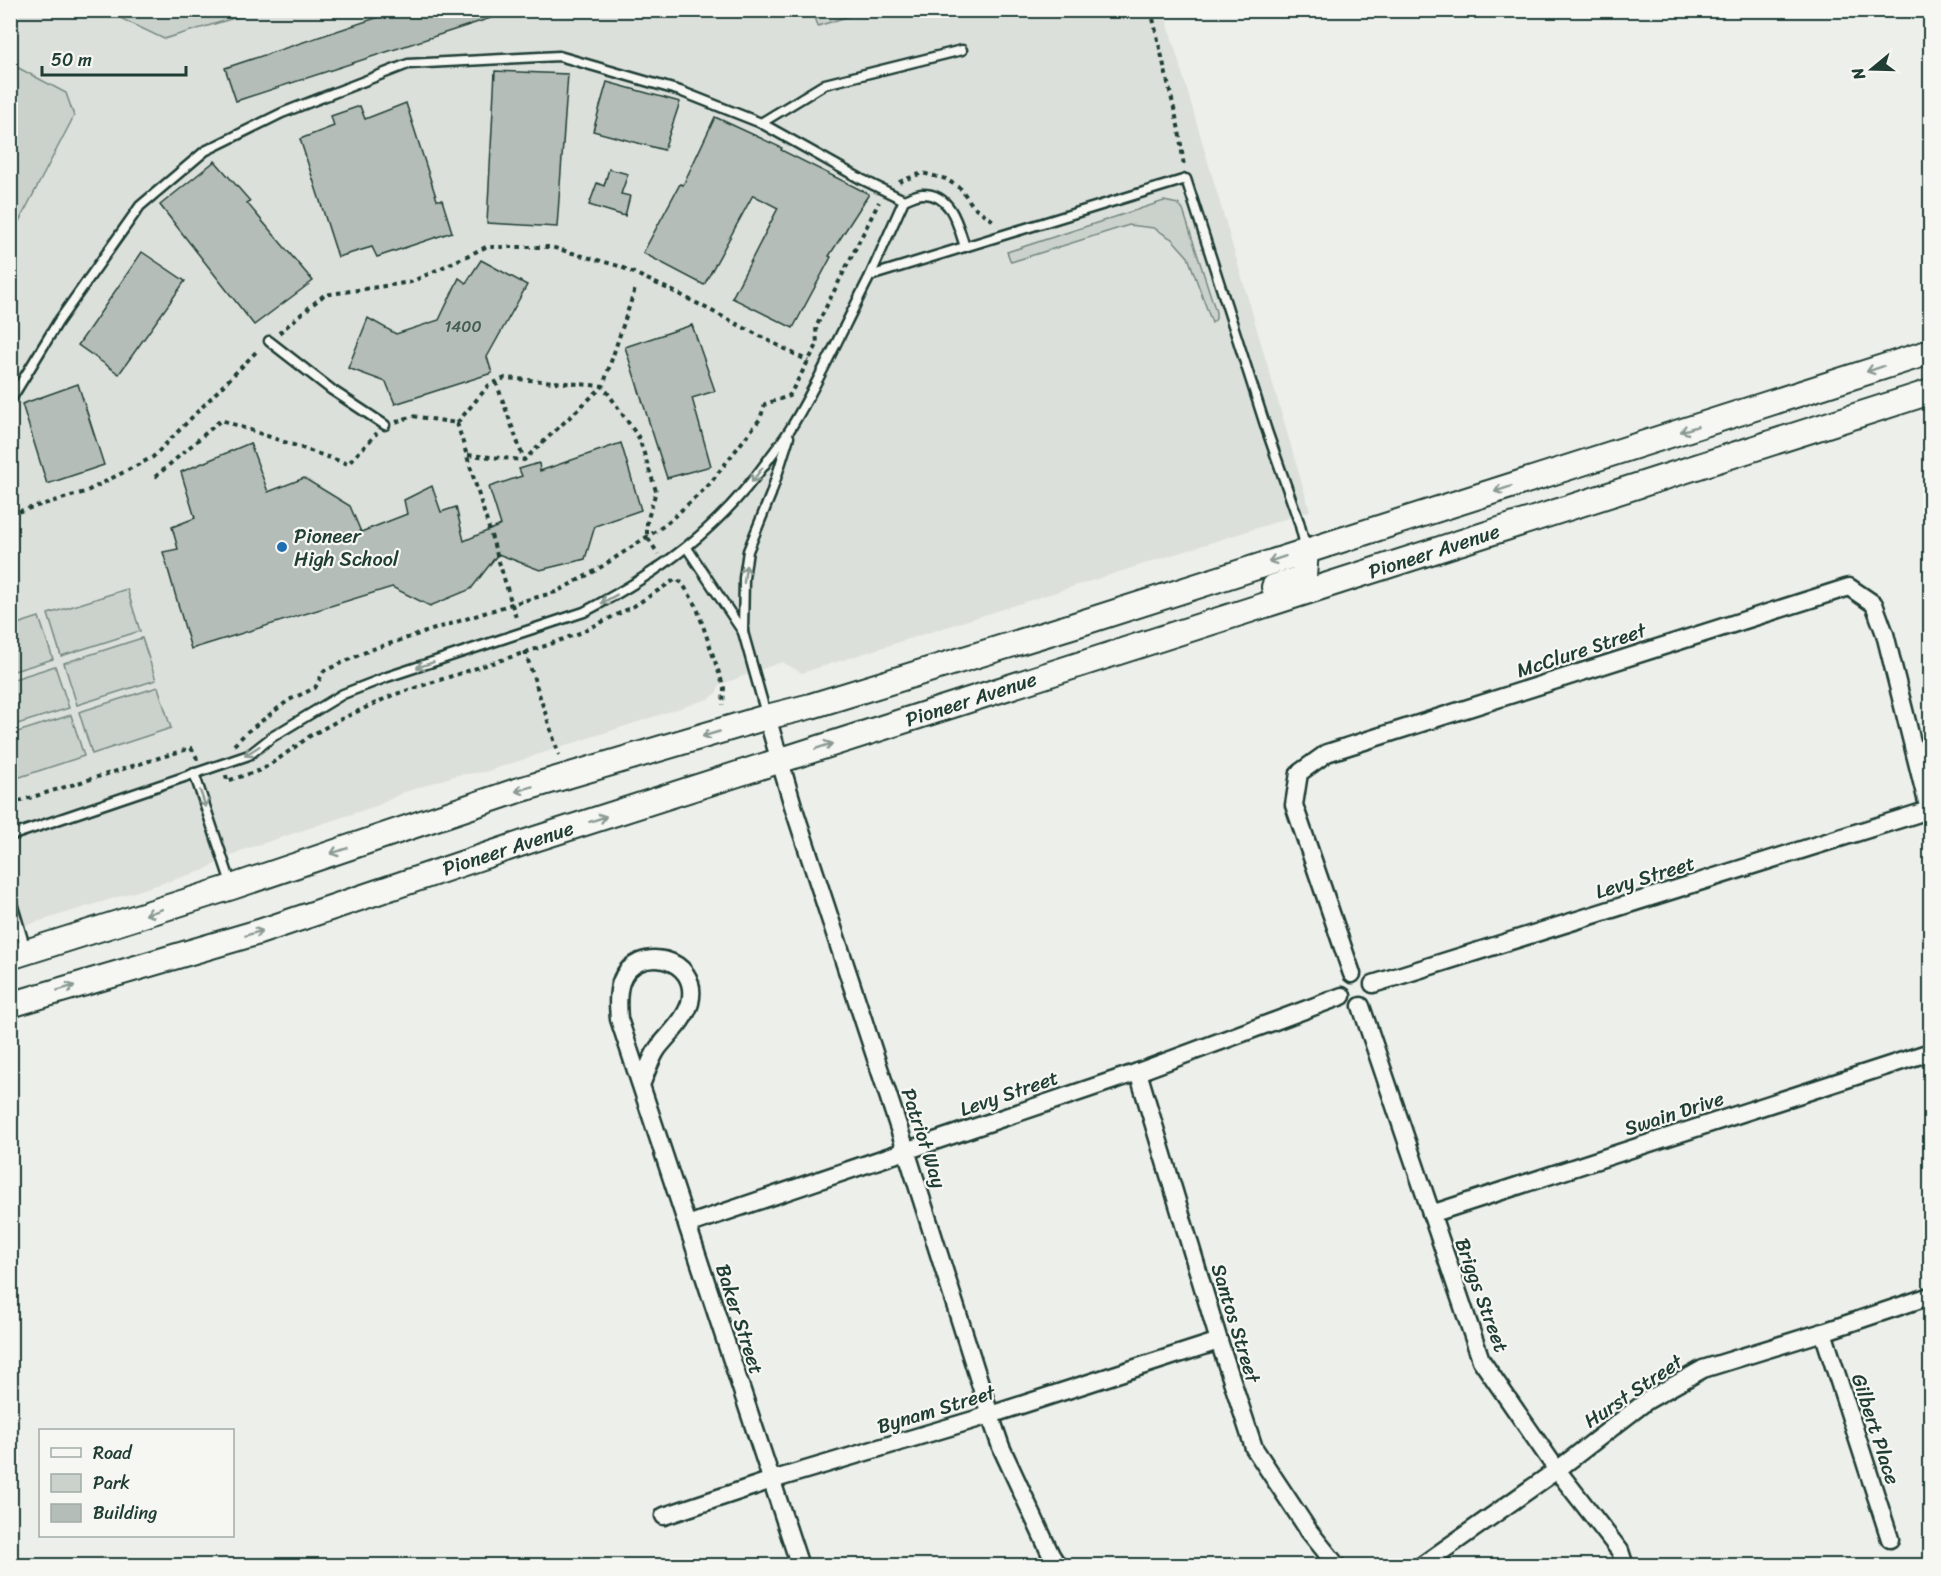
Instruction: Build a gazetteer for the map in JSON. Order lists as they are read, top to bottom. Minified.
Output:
{"streets":{"street":["Pioneer Avenue","McClure Street","Levy Street","Swain Drive","Patriot Way","Briggs Street","Baker Street","Santos Street","Hurst Street","Bynam Street","Gilbert Place"]},"crossings":[["Pioneer Avenue","Patriot Way"],["McClure Street","Levy Street"],["McClure Street","Briggs Street"],["Levy Street","Patriot Way"],["Levy Street","Briggs Street"],["Levy Street","Baker Street"],["Levy Street","Santos Street"],["Swain Drive","Briggs Street"],["Patriot Way","Bynam Street"],["Briggs Street","Hurst Street"],["Baker Street","Bynam Street"],["Santos Street","Bynam Street"],["Hurst Street","Gilbert Place"]],"places":["Pioneer High School"],"house_numbers":["1400"],"legend":["Road","Park","Building"],"scale_bar":"50 m","north":"left"}
